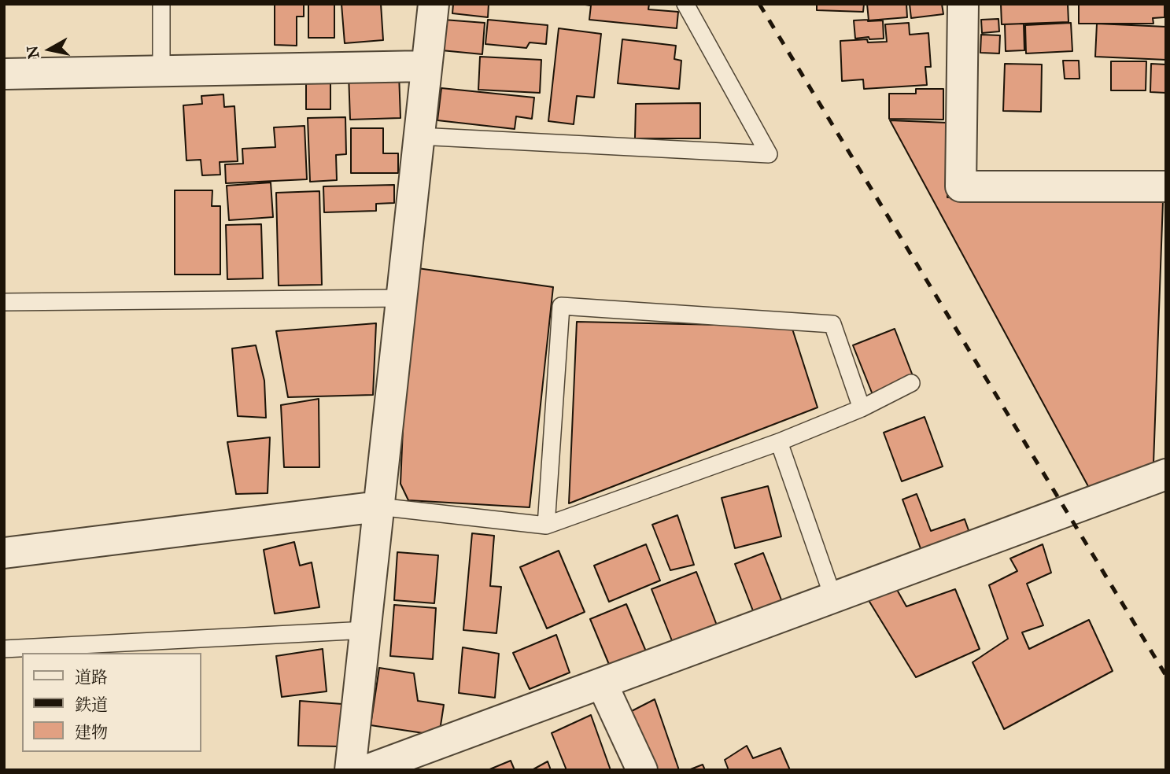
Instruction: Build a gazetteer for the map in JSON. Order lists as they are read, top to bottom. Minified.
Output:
{"legend":["道路","鉄道","建物"],"north":"left"}
